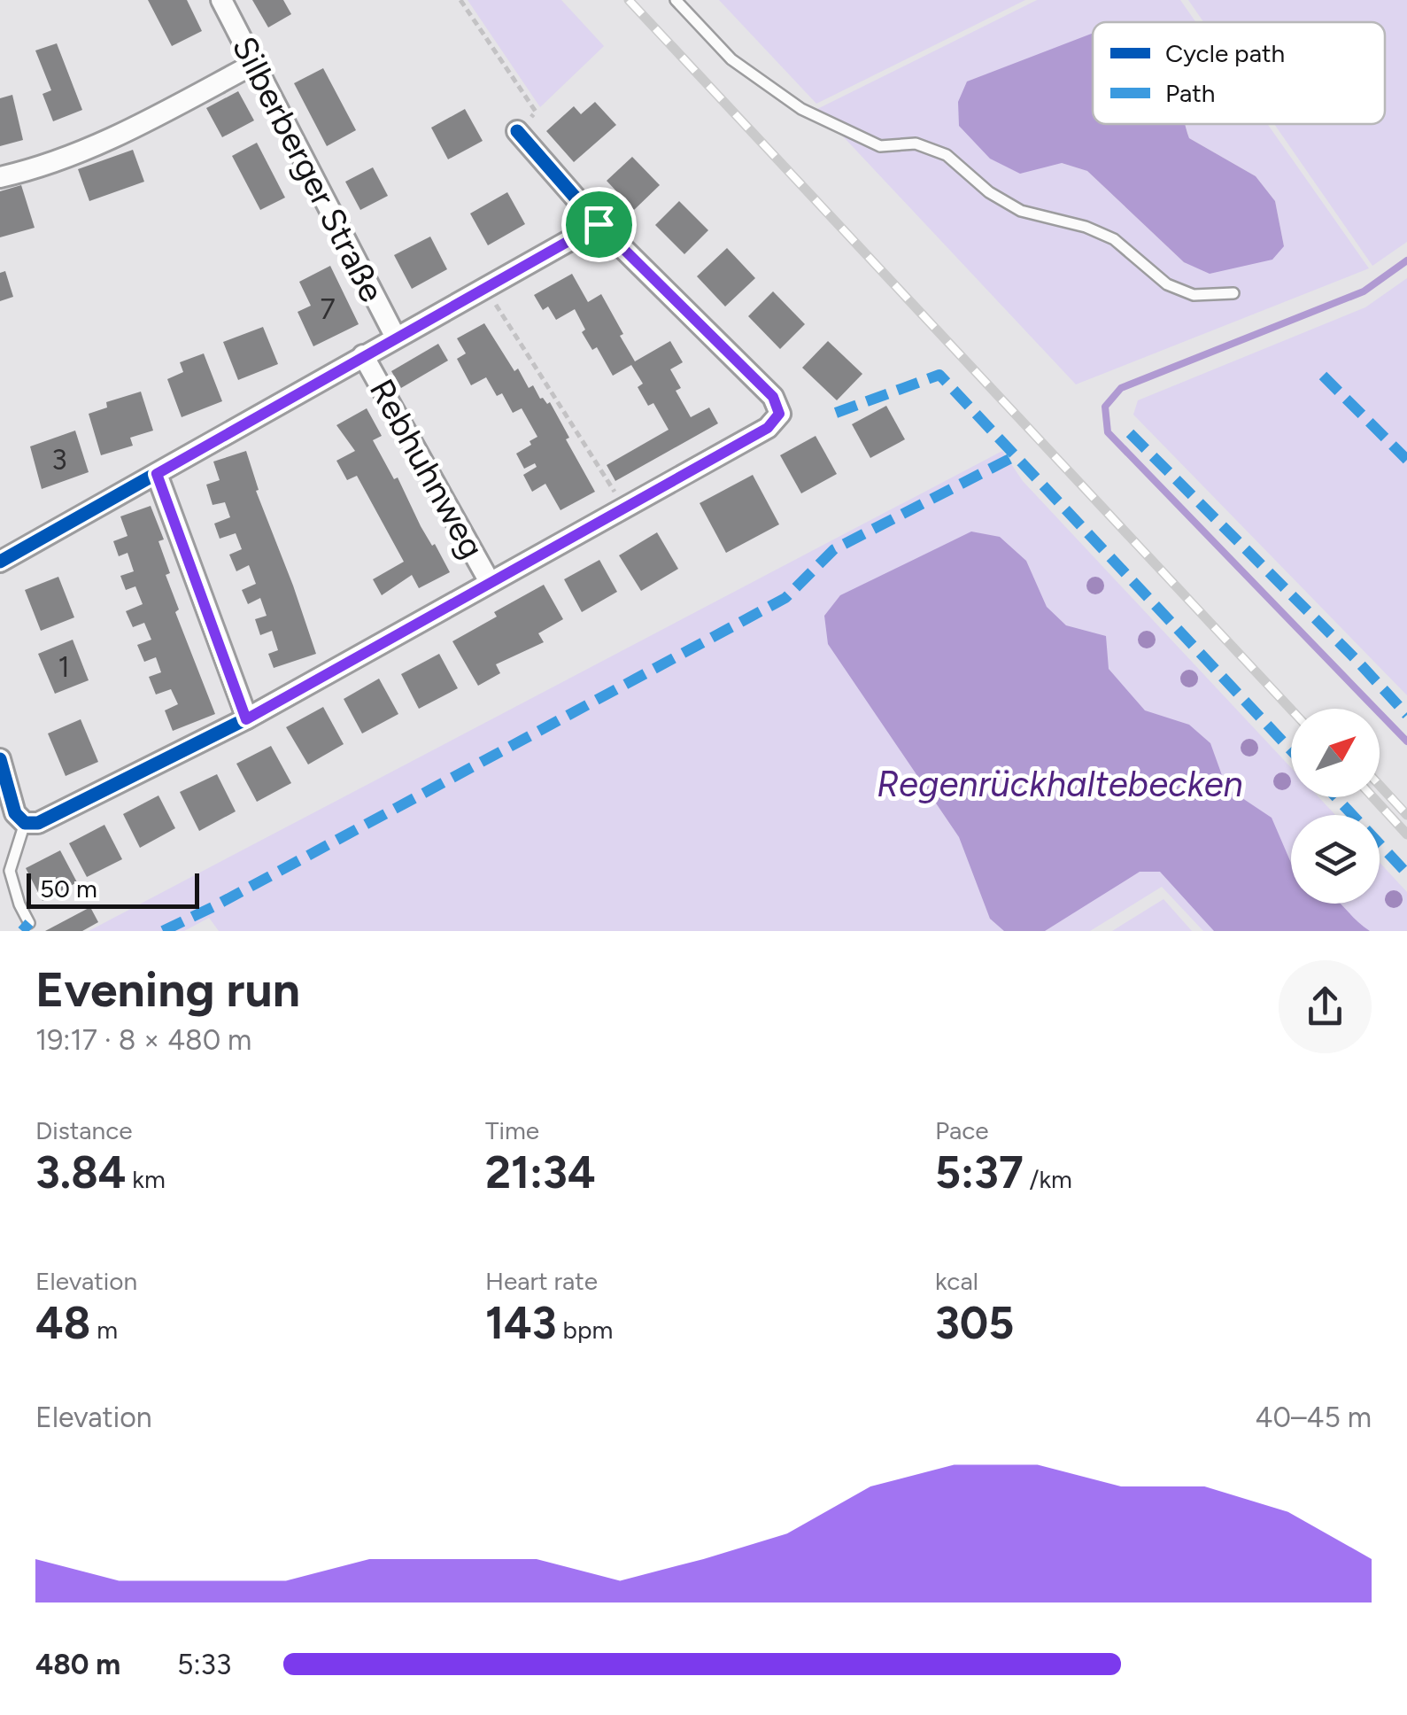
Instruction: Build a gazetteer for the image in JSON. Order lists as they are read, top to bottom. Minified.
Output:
{"streets":{"street":["Silberberger Straße","Rebhuhnweg"]},"water":["Regenrückhaltebecken"],"house_numbers":["7","3","1"],"legend":["Cycle path","Path"],"scale_bar":"50 m","north":"top right","page":{"scale":"50 m","heading":["Evening run","19:17 · 8 × 480 m"],"stats":[["Distance","3.84 km"],["Time","21:34"],["Pace","5:37 /km"],["Elevation","48 m"],["Heart rate","143 bpm"],["kcal","305"]],"chart":["Elevation","40–45 m"],"list":[{"name":"480 m","note":"5:33"}]}}
